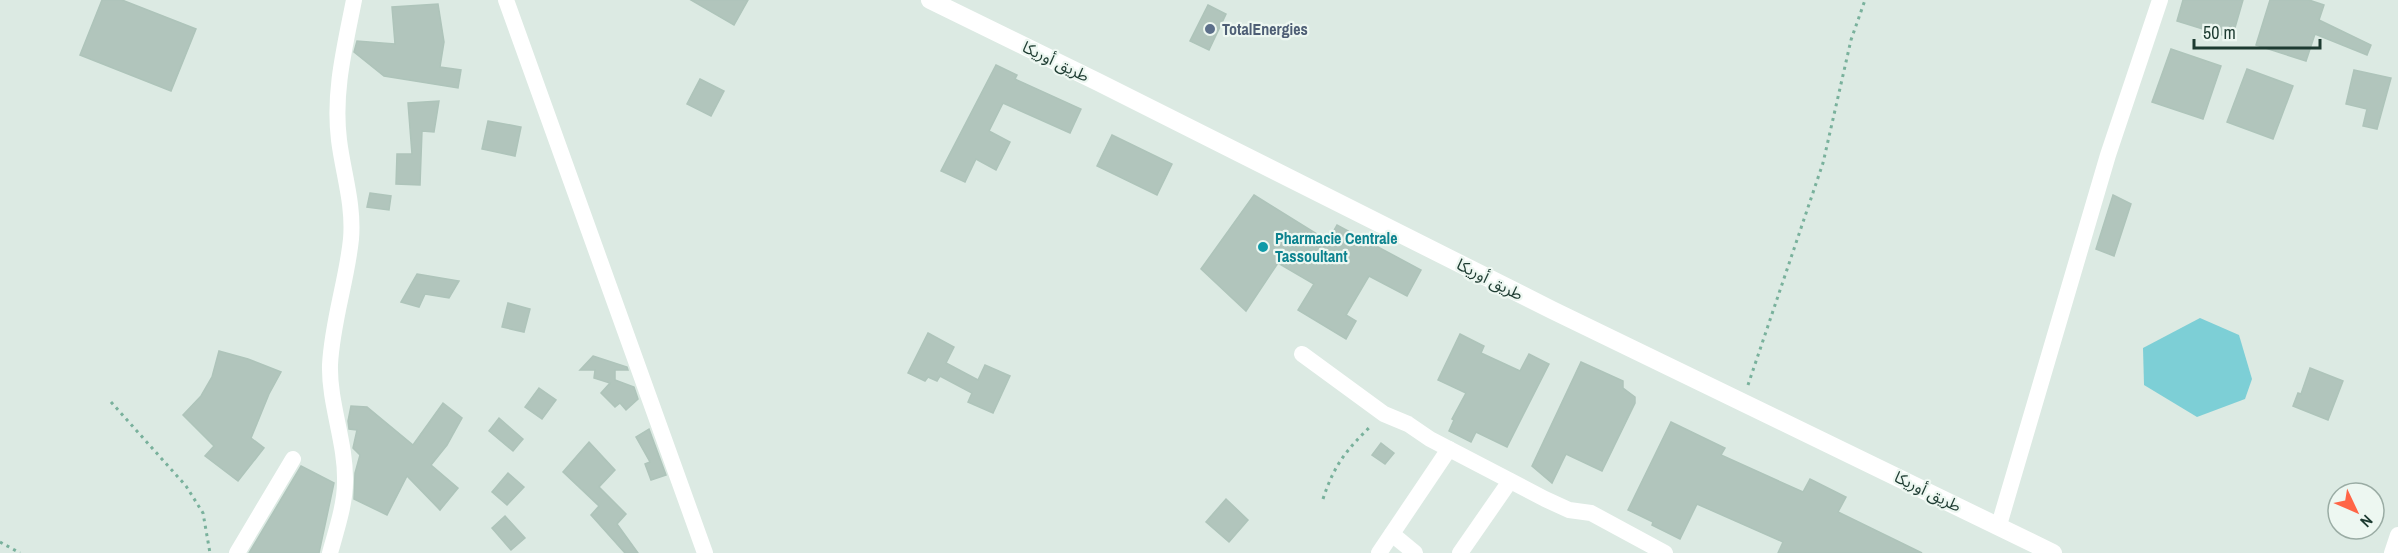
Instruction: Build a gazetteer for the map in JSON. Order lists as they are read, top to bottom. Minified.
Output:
{"streets":{"street":["طريق أوريكا"]},"places":["TotalEnergies","Pharmacie Centrale Tassoultant"],"scale_bar":"50 m","north":"bottom right"}
